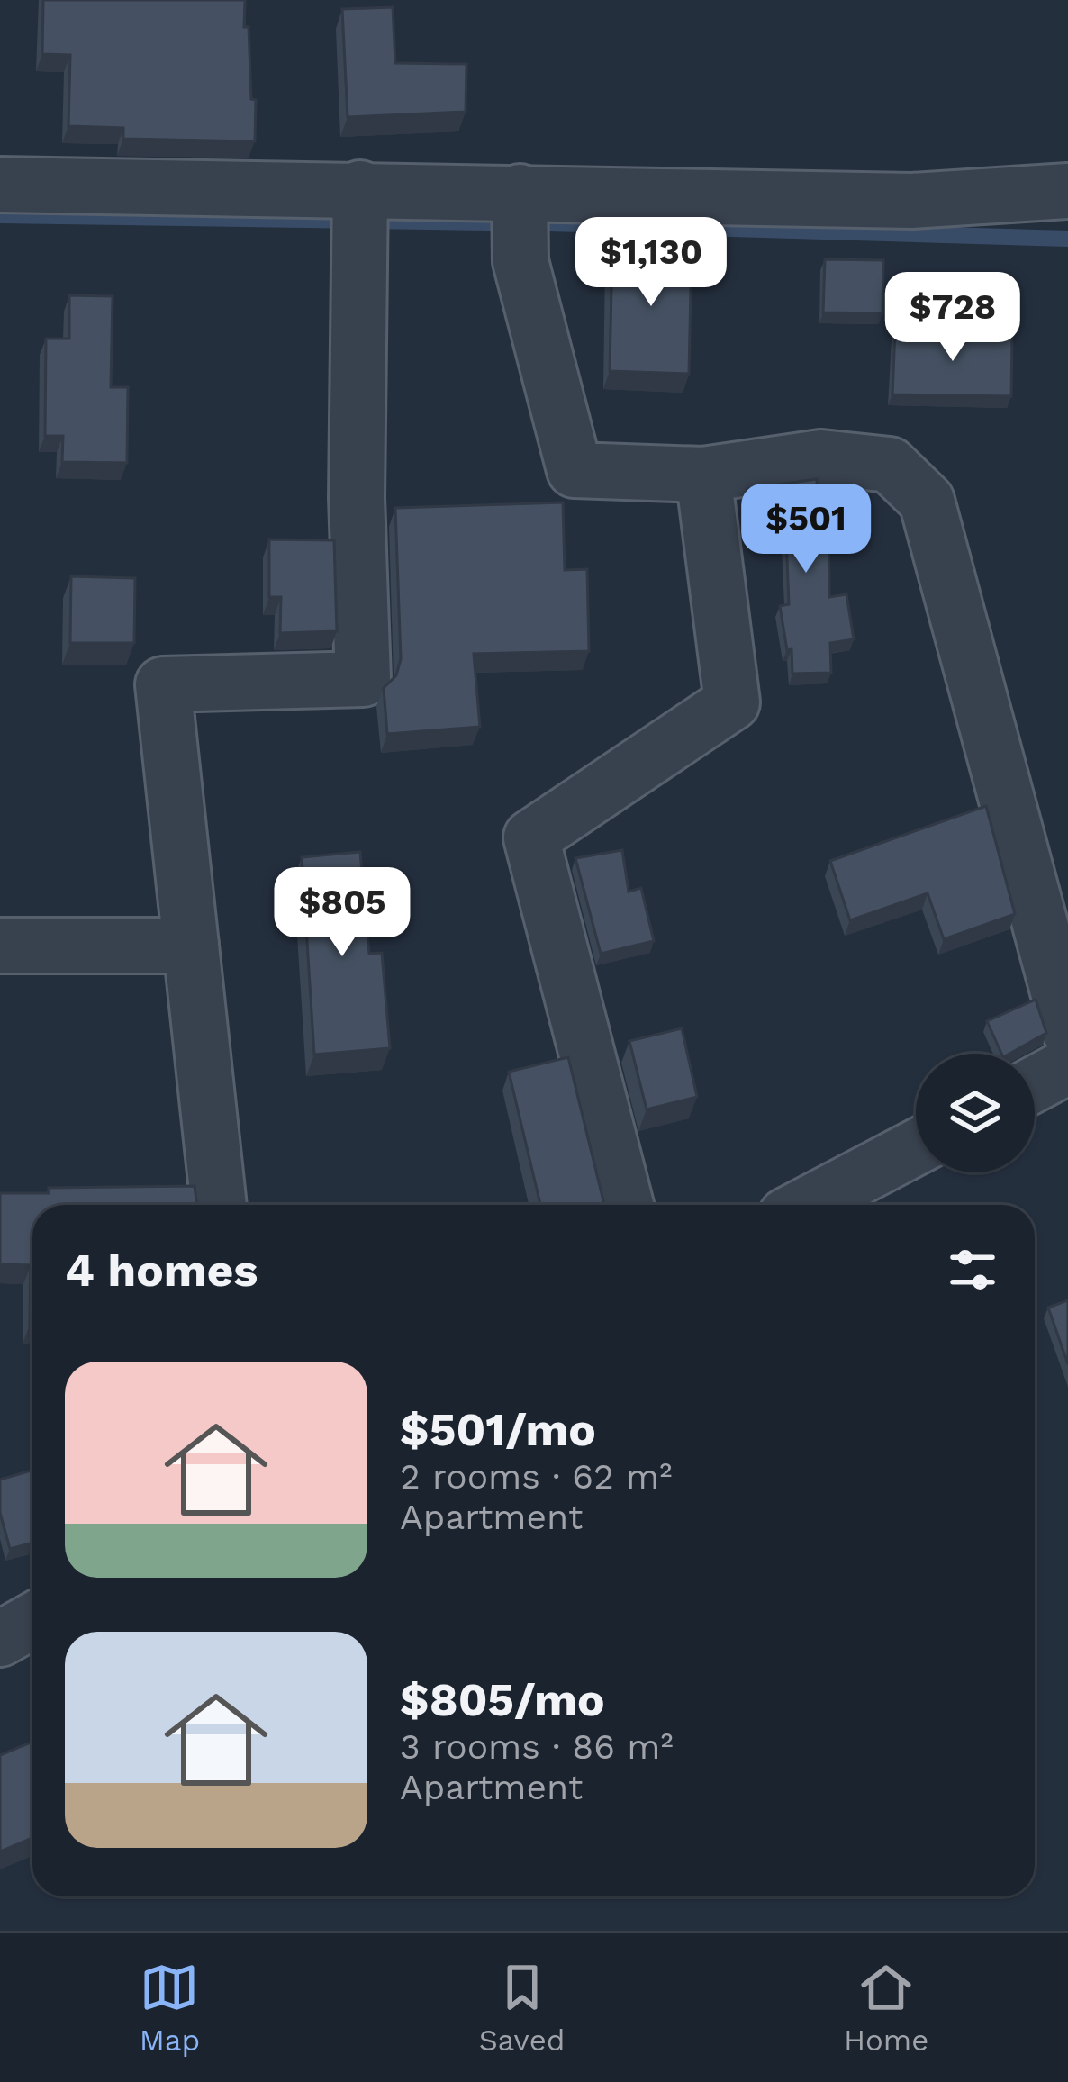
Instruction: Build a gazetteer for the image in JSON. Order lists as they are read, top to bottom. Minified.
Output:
{"page":{"price":["$1,130","$728","$501","$805"],"heading":"4 homes","list":[{"name":"$501/mo","note":"2 rooms · 62 m² · Apartment"},{"name":"$805/mo","note":"3 rooms · 86 m² · Apartment"}],"tabs":["Map","Saved","Home"]}}
